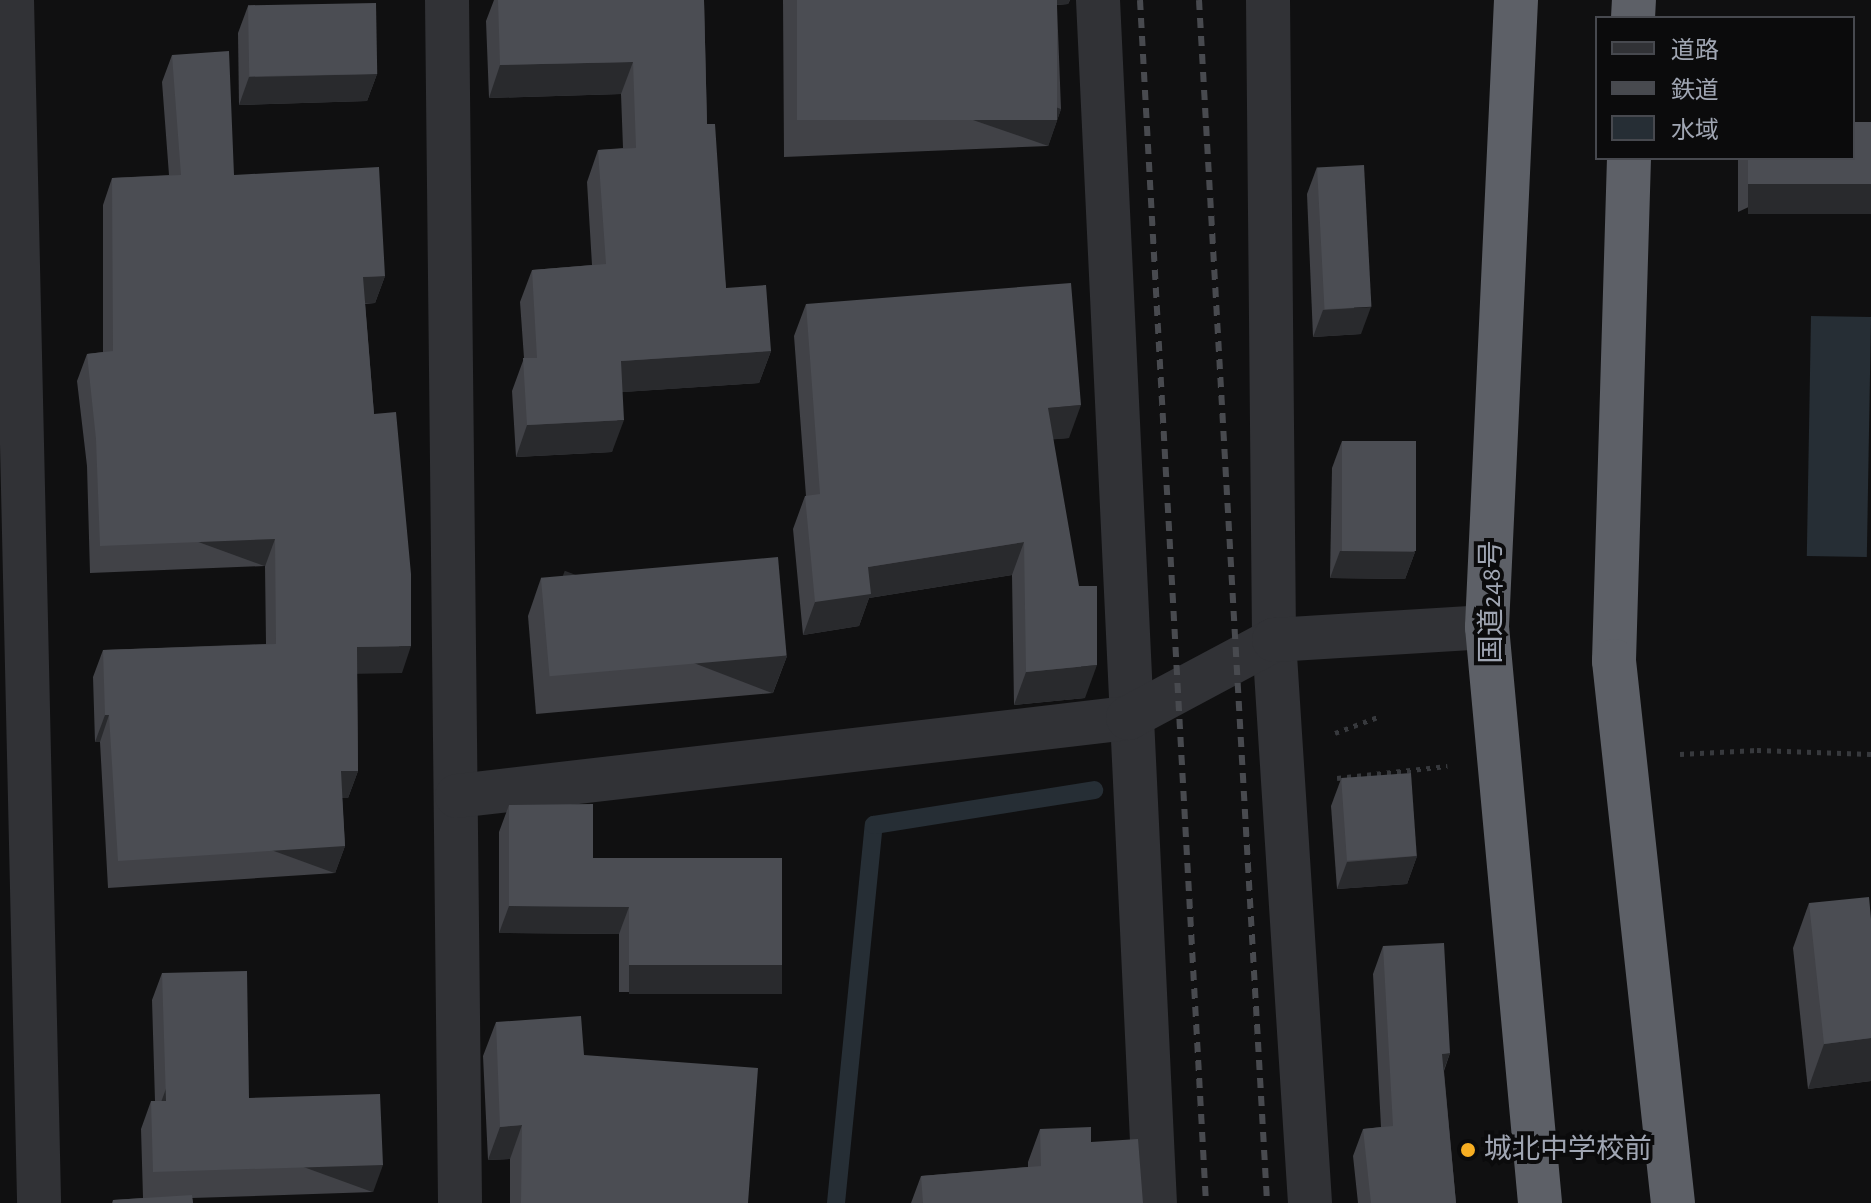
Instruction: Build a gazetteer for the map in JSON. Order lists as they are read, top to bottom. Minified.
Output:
{"streets":{"highway":["国道248号"]},"places":["城北中学校前"],"legend":["道路","鉄道","水域"]}
